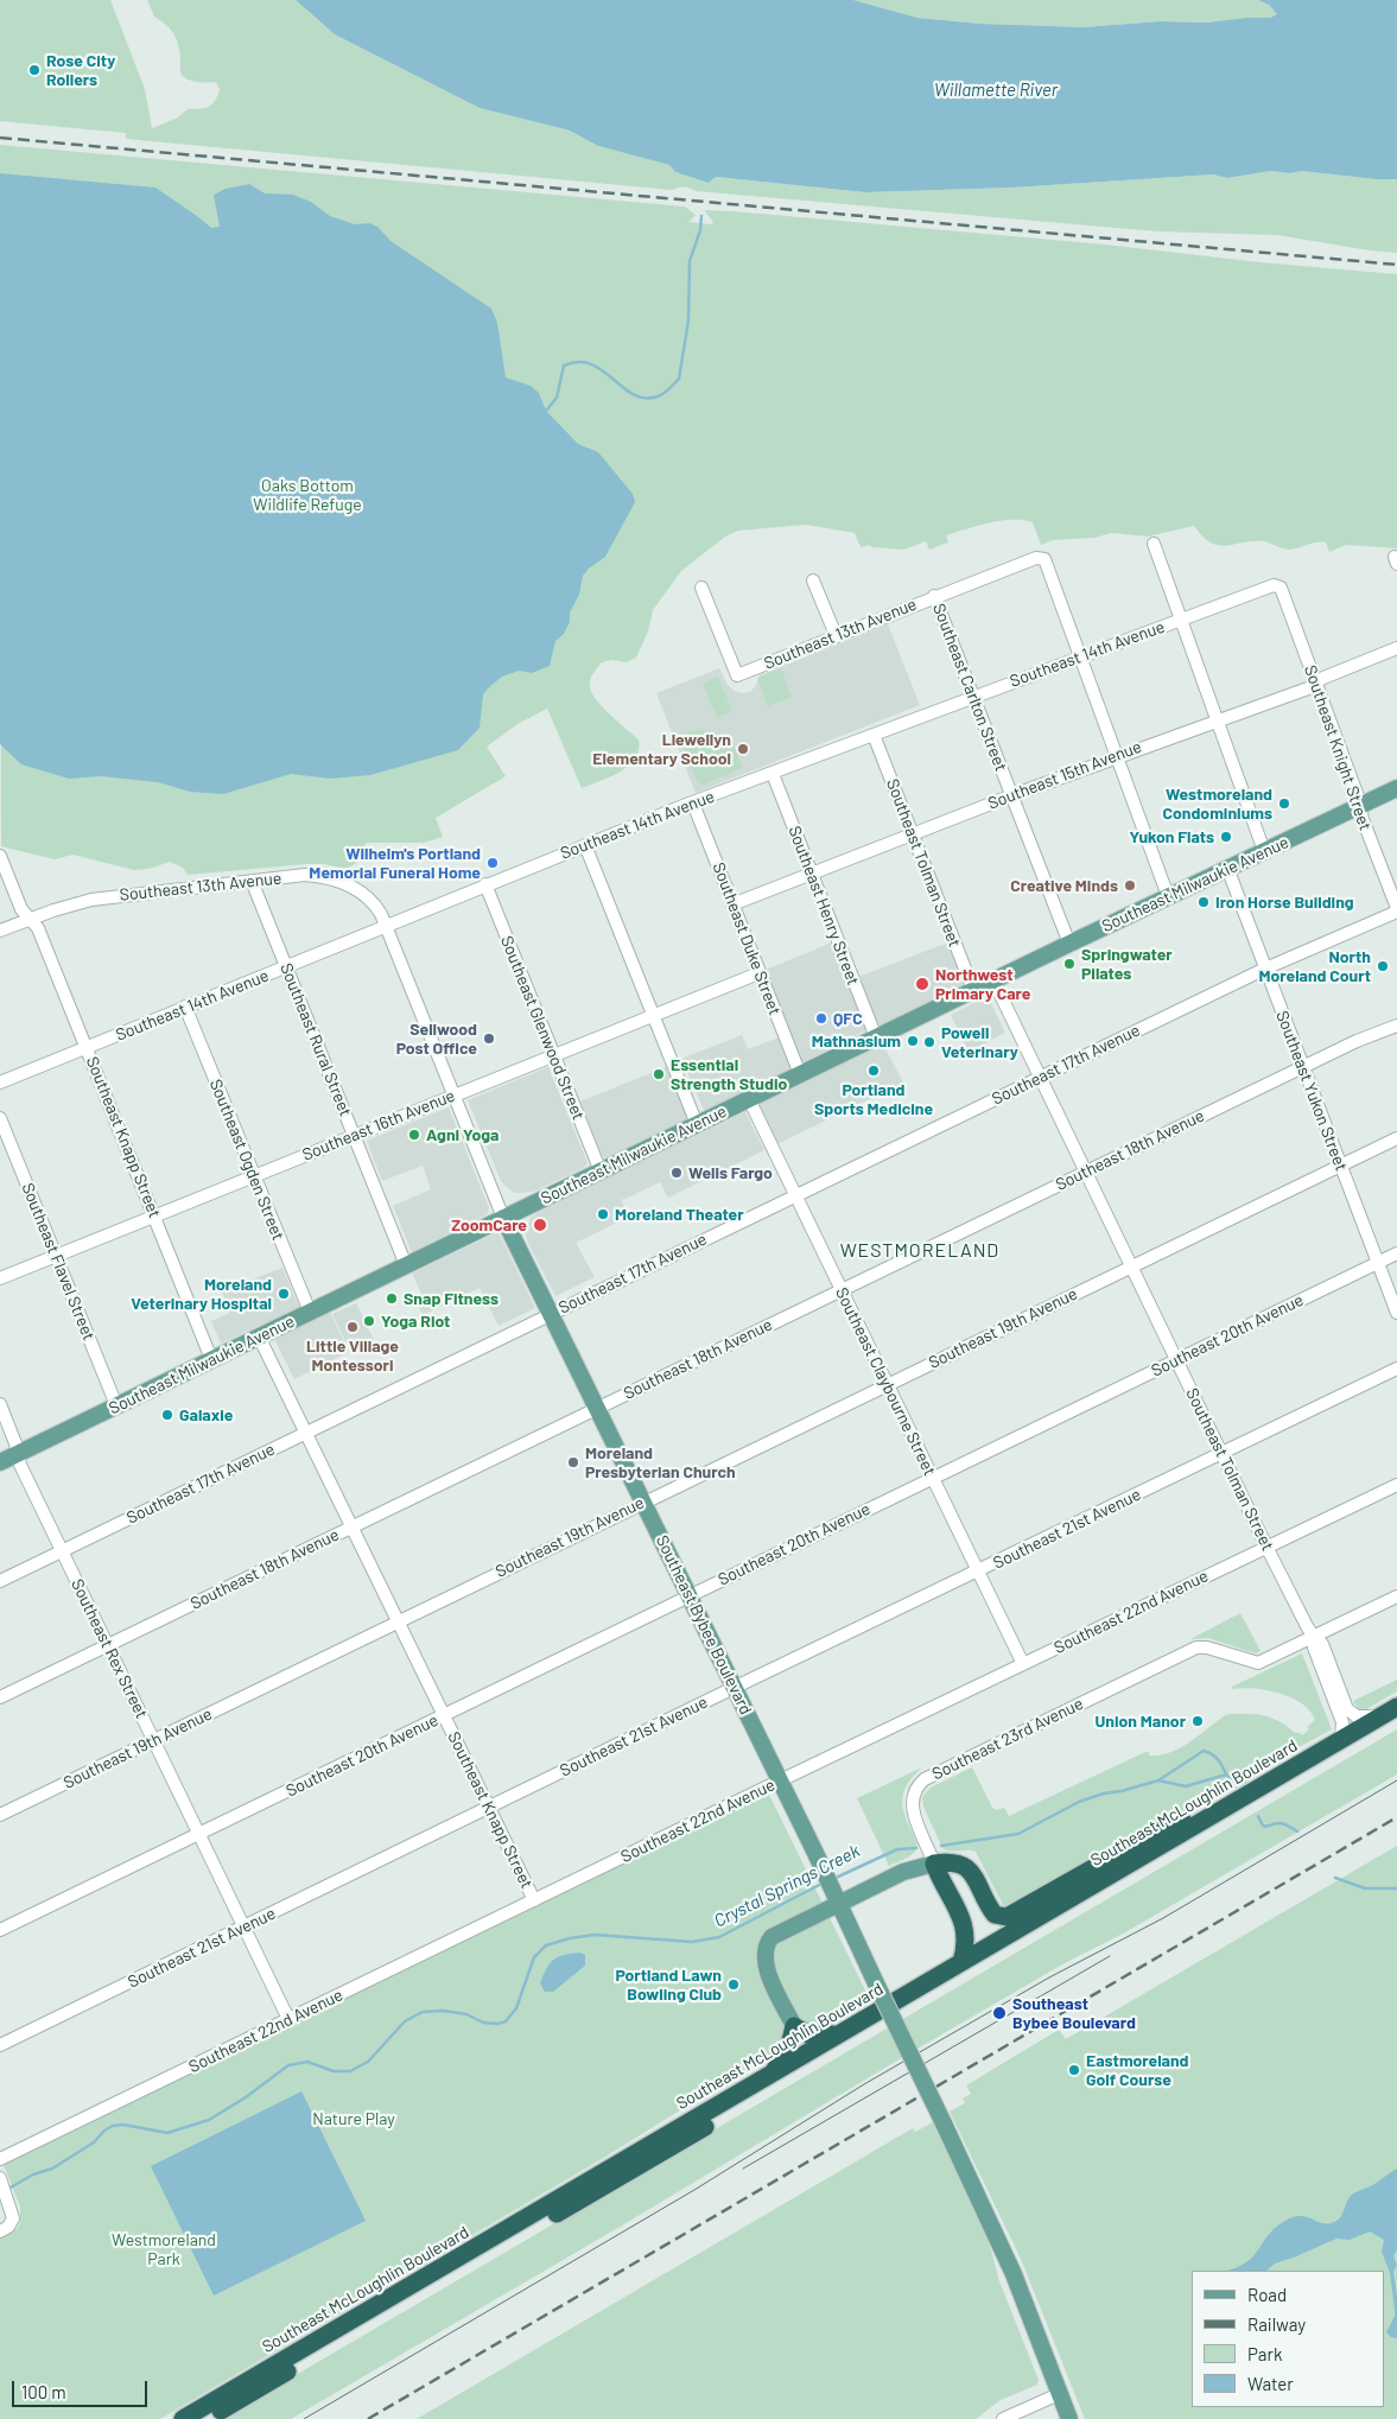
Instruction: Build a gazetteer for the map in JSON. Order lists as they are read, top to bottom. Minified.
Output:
{"streets":{"highway":["Southeast McLoughlin Boulevard"],"main road":["Southeast Milwaukie Avenue","Southeast Bybee Boulevard"],"street":["Southeast 13th Avenue","Southeast 14th Avenue","Southeast Carlton Street","Southeast Knight Street","Southeast 15th Avenue","Southeast Tolman Street","Southeast Henry Street","Southeast Duke Street","Southeast Glenwood Street","Southeast Rural Street","Southeast 17th Avenue","Southeast Yukon Street","Southeast 16th Avenue","Southeast Knapp Street","Southeast 18th Avenue","Southeast Ogden Street","Southeast Flavel Street","Southeast 19th Avenue","Southeast 20th Avenue","Southeast Claybourne Street","Southeast 21st Avenue","Southeast 22nd Avenue","Southeast Rex Street","Southeast 23rd Avenue"]},"crossings":[["Southeast 13th Avenue","Southeast 14th Avenue"],["Southeast 13th Avenue","Southeast Carlton Street"],["Southeast 13th Avenue","Southeast Rural Street"],["Southeast 13th Avenue","Southeast Knapp Street"],["Southeast 13th Avenue","Southeast Bybee Boulevard"],["Southeast 14th Avenue","Southeast Carlton Street"],["Southeast 14th Avenue","Southeast Knight Street"],["Southeast 14th Avenue","Southeast Tolman Street"],["Southeast 14th Avenue","Southeast Henry Street"],["Southeast 14th Avenue","Southeast Duke Street"],["Southeast 14th Avenue","Southeast Glenwood Street"],["Southeast 14th Avenue","Southeast Rural Street"],["Southeast 14th Avenue","Southeast Knapp Street"],["Southeast 14th Avenue","Southeast Ogden Street"],["Southeast 14th Avenue","Southeast Bybee Boulevard"],["Southeast Carlton Street","Southeast 15th Avenue"],["Southeast Carlton Street","Southeast Milwaukie Avenue"],["Southeast Knight Street","Southeast 15th Avenue"],["Southeast Knight Street","Southeast Milwaukie Avenue"],["Southeast Knight Street","Southeast 17th Avenue"],["Southeast 15th Avenue","Southeast Tolman Street"],["Southeast 15th Avenue","Southeast Henry Street"],["Southeast 15th Avenue","Southeast Duke Street"],["Southeast Tolman Street","Southeast Milwaukie Avenue"],["Southeast Tolman Street","Southeast 17th Avenue"],["Southeast Tolman Street","Southeast 18th Avenue"],["Southeast Tolman Street","Southeast 19th Avenue"],["Southeast Tolman Street","Southeast 20th Avenue"],["Southeast Tolman Street","Southeast 21st Avenue"],["Southeast Tolman Street","Southeast 22nd Avenue"],["Southeast Tolman Street","Southeast 23rd Avenue"],["Southeast Tolman Street","Southeast McLoughlin Boulevard"],["Southeast Milwaukie Avenue","Southeast Henry Street"],["Southeast Milwaukie Avenue","Southeast Duke Street"],["Southeast Milwaukie Avenue","Southeast Glenwood Street"],["Southeast Milwaukie Avenue","Southeast Rural Street"],["Southeast Milwaukie Avenue","Southeast Yukon Street"],["Southeast Milwaukie Avenue","Southeast Knapp Street"],["Southeast Milwaukie Avenue","Southeast Ogden Street"],["Southeast Milwaukie Avenue","Southeast Flavel Street"],["Southeast Milwaukie Avenue","Southeast Claybourne Street"],["Southeast Milwaukie Avenue","Southeast Bybee Boulevard"],["Southeast Milwaukie Avenue","Southeast Rex Street"],["Southeast Duke Street","Southeast 16th Avenue"],["Southeast Glenwood Street","Southeast 16th Avenue"],["Southeast Rural Street","Southeast 16th Avenue"],["Southeast 17th Avenue","Southeast Yukon Street"],["Southeast 17th Avenue","Southeast Knapp Street"],["Southeast 17th Avenue","Southeast Claybourne Street"],["Southeast 17th Avenue","Southeast Bybee Boulevard"],["Southeast 17th Avenue","Southeast Rex Street"],["Southeast Yukon Street","Southeast 18th Avenue"],["Southeast Yukon Street","Southeast 19th Avenue"],["Southeast Yukon Street","Southeast 20th Avenue"],["Southeast 16th Avenue","Southeast Knapp Street"],["Southeast 16th Avenue","Southeast Ogden Street"],["Southeast 16th Avenue","Southeast Flavel Street"],["Southeast 16th Avenue","Southeast Bybee Boulevard"],["Southeast Knapp Street","Southeast 18th Avenue"],["Southeast Knapp Street","Southeast 19th Avenue"],["Southeast Knapp Street","Southeast 20th Avenue"],["Southeast Knapp Street","Southeast 21st Avenue"],["Southeast Knapp Street","Southeast 22nd Avenue"],["Southeast 18th Avenue","Southeast Claybourne Street"],["Southeast 18th Avenue","Southeast Bybee Boulevard"],["Southeast 18th Avenue","Southeast Rex Street"],["Southeast 19th Avenue","Southeast Claybourne Street"],["Southeast 19th Avenue","Southeast Bybee Boulevard"],["Southeast 19th Avenue","Southeast Rex Street"],["Southeast 20th Avenue","Southeast Claybourne Street"],["Southeast 20th Avenue","Southeast Bybee Boulevard"],["Southeast 20th Avenue","Southeast Rex Street"],["Southeast Claybourne Street","Southeast 21st Avenue"],["Southeast Claybourne Street","Southeast 22nd Avenue"],["Southeast 21st Avenue","Southeast Bybee Boulevard"],["Southeast 21st Avenue","Southeast Rex Street"],["Southeast 22nd Avenue","Southeast Bybee Boulevard"],["Southeast 22nd Avenue","Southeast Rex Street"]],"districts":["WESTMORELAND"],"water":["Willamette River","Crystal Springs Creek"],"parks":["Oaks Bottom Wildlife Refuge","Nature Play","Westmoreland Park"],"places":["Rose City Rollers","Llewellyn Elementary School","Westmoreland Condominiums","Yukon Flats","Wilhelm's Portland Memorial Funeral Home","Creative Minds","Iron Horse Building","Springwater Pilates","North Moreland Court","Northwest Primary Care","QFC","Sellwood Post Office","Mathnasium","Powell Veterinary","Portland Sports Medicine","Essential Strength Studio","Agni Yoga","Wells Fargo","Moreland Theater","ZoomCare","Moreland Veterinary Hospital","Snap Fitness","Yoga Riot","Little Village Montessori","Galaxie","Moreland Presbyterian Church","Union Manor","Portland Lawn Bowling Club","Southeast Bybee Boulevard","Eastmoreland Golf Course"],"legend":["Road","Railway","Park","Water"],"scale_bar":"100 m"}
